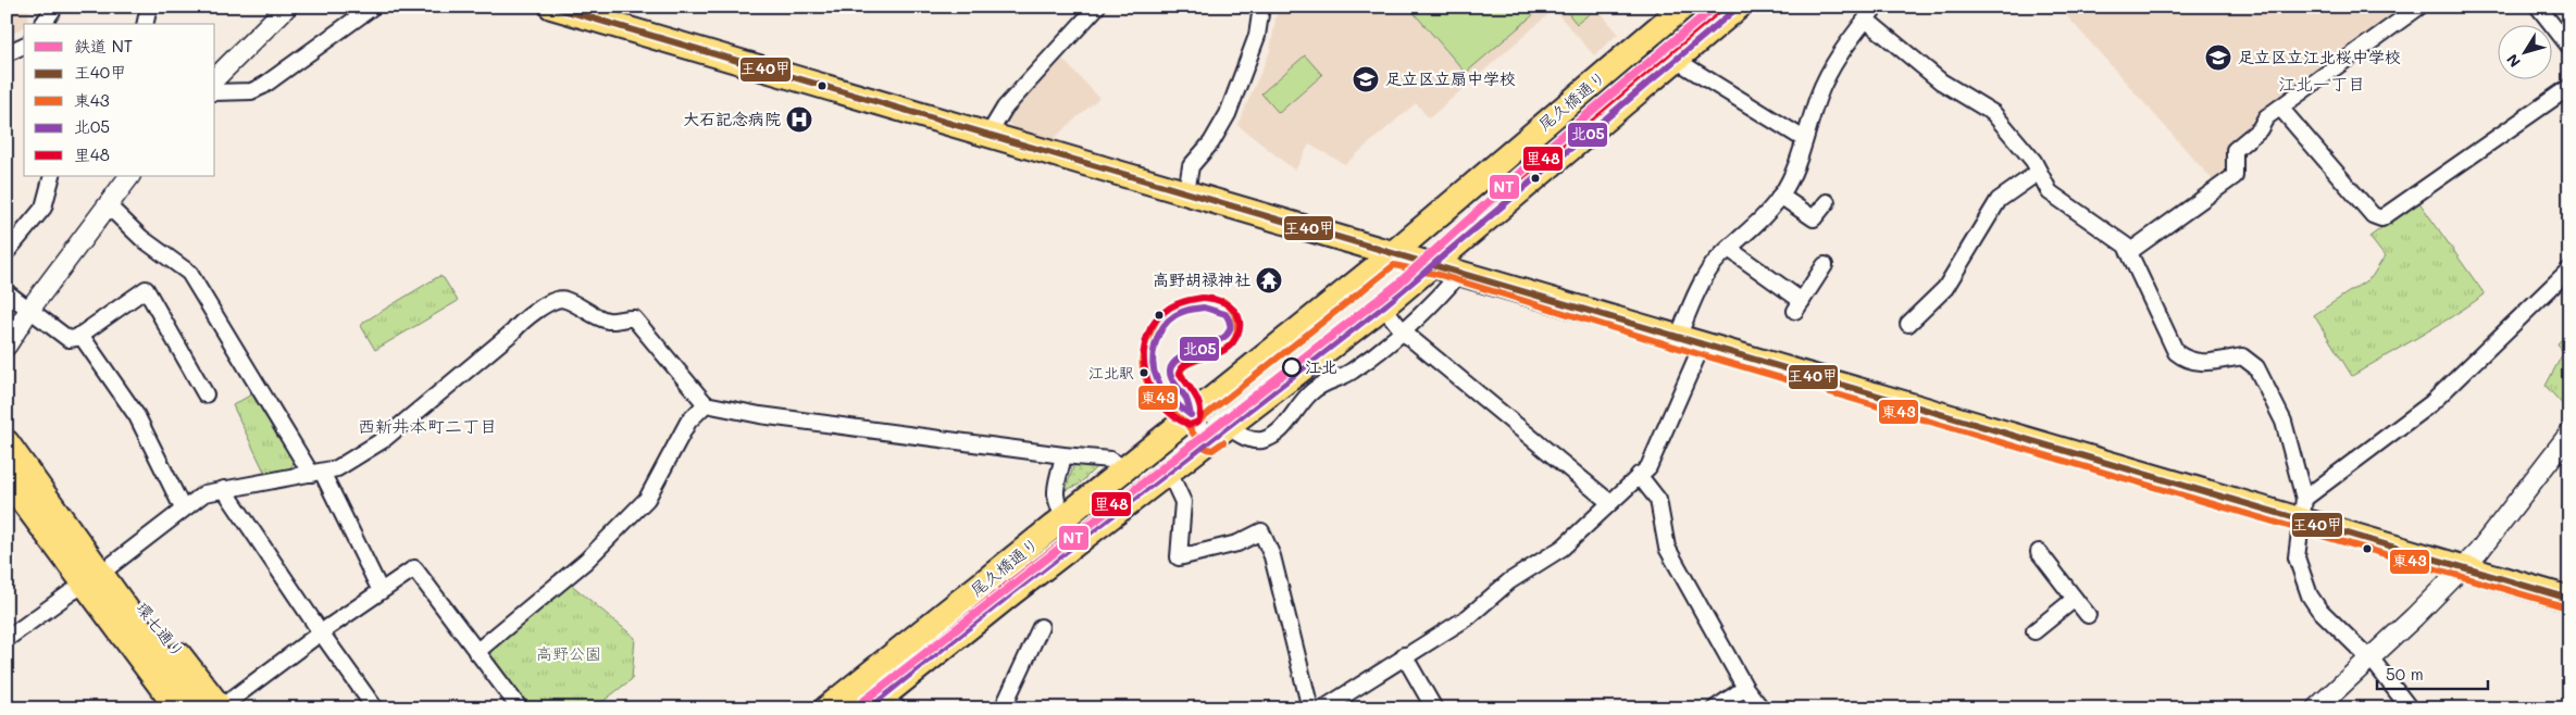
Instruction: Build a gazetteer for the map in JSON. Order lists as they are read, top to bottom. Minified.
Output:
{"streets":{"main road":["尾久橋通り","環七通り"]},"districts":["江北一丁目","西新井本町二丁目"],"parks":["高野公園"],"places":{"school or university":["足立区立江北桜中学校","足立区立扇中学校"],"hospital":["大石記念病院"],"temple":["高野胡禄神社"],"other":["江北","江北駅"]},"lines":["rail line NT","transit line 王40甲","transit line 北05","transit line 里48","transit line 東43"],"legend":["鉄道 NT","王40甲","東43","北05","里48"],"scale_bar":"50 m","north":"bottom left"}
